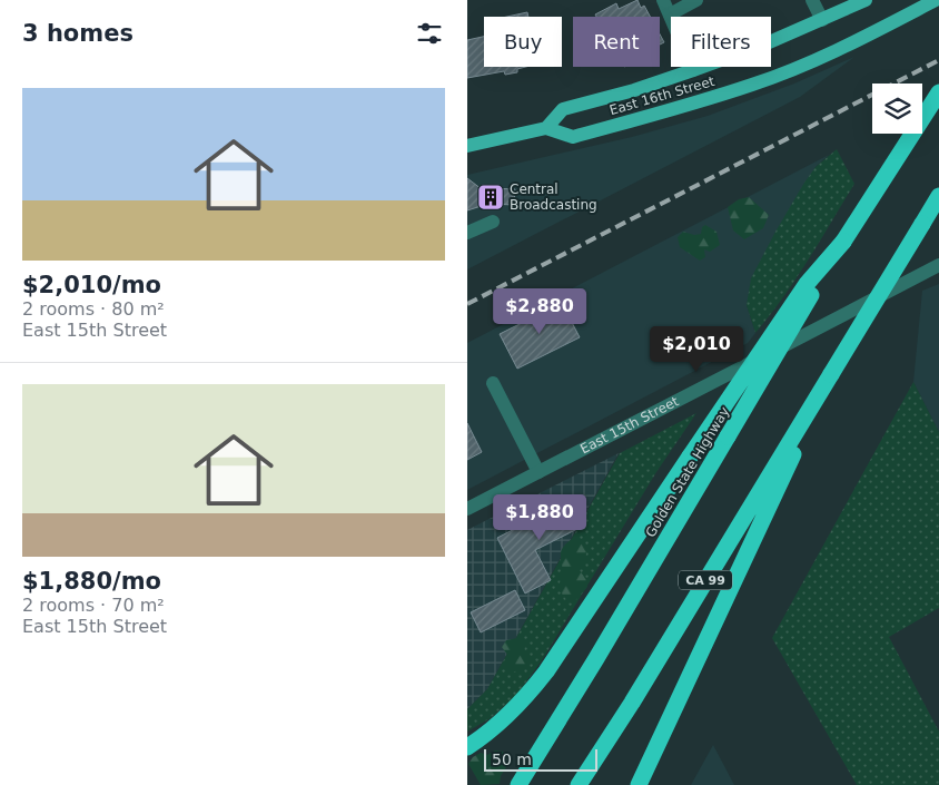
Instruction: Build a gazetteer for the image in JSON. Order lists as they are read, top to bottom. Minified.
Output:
{"streets":{"highway":["Golden State Highway","CA 99"],"main road":["East 16th Street"],"street":["East 15th Street"]},"places":{"building":["Central Broadcasting"]},"scale_bar":"50 m","page":{"heading":"3 homes","chip":["Buy","Rent","Filters"],"list":[{"name":"$2,010/mo","note":"2 rooms · 80 m² · East 15th Street"},{"name":"$1,880/mo","note":"2 rooms · 70 m² · East 15th Street"}],"price":["$2,880","$2,010","$1,880"],"scale":"50 m"}}
